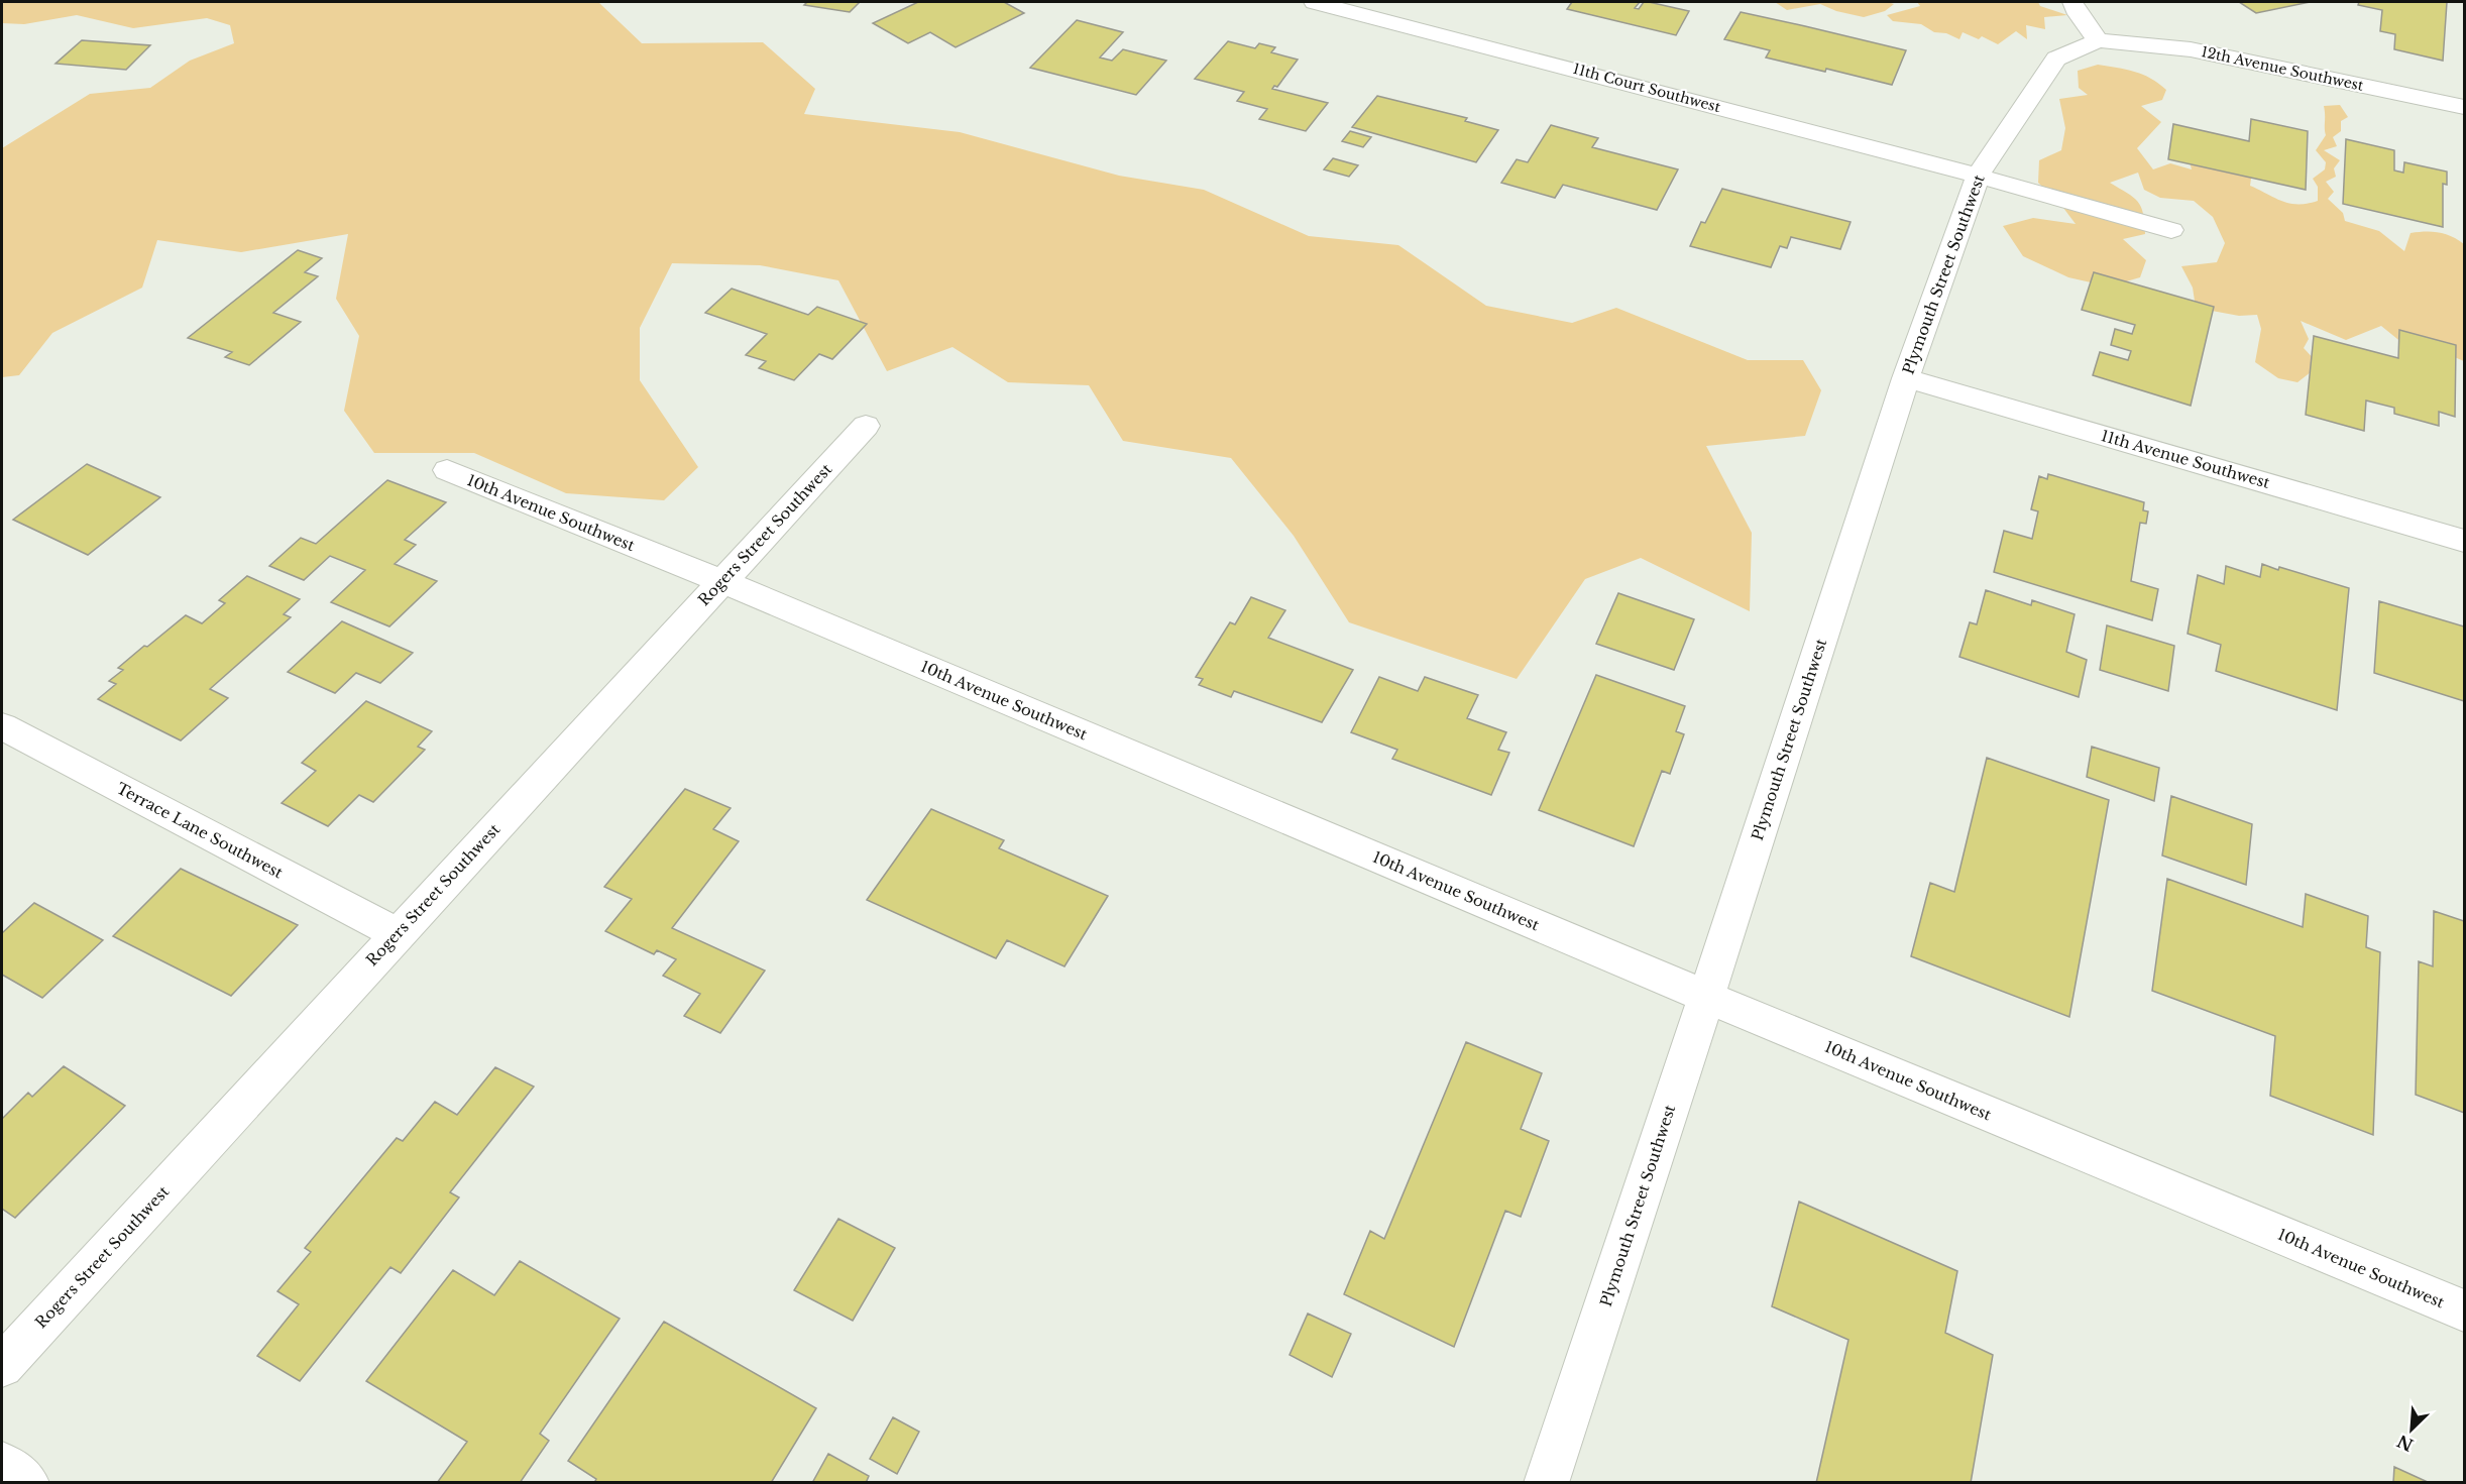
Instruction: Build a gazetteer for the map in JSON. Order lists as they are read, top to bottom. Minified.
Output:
{"streets":{"street":["12th Avenue Southwest","11th Court Southwest","Plymouth Street Southwest","11th Avenue Southwest","10th Avenue Southwest","Rogers Street Southwest","Terrace Lane Southwest"]},"crossings":[["12th Avenue Southwest","Plymouth Street Southwest"],["11th Court Southwest","Plymouth Street Southwest"],["Plymouth Street Southwest","11th Avenue Southwest"],["Plymouth Street Southwest","10th Avenue Southwest"],["10th Avenue Southwest","Rogers Street Southwest"],["Rogers Street Southwest","Terrace Lane Southwest"]],"north":"bottom left"}
